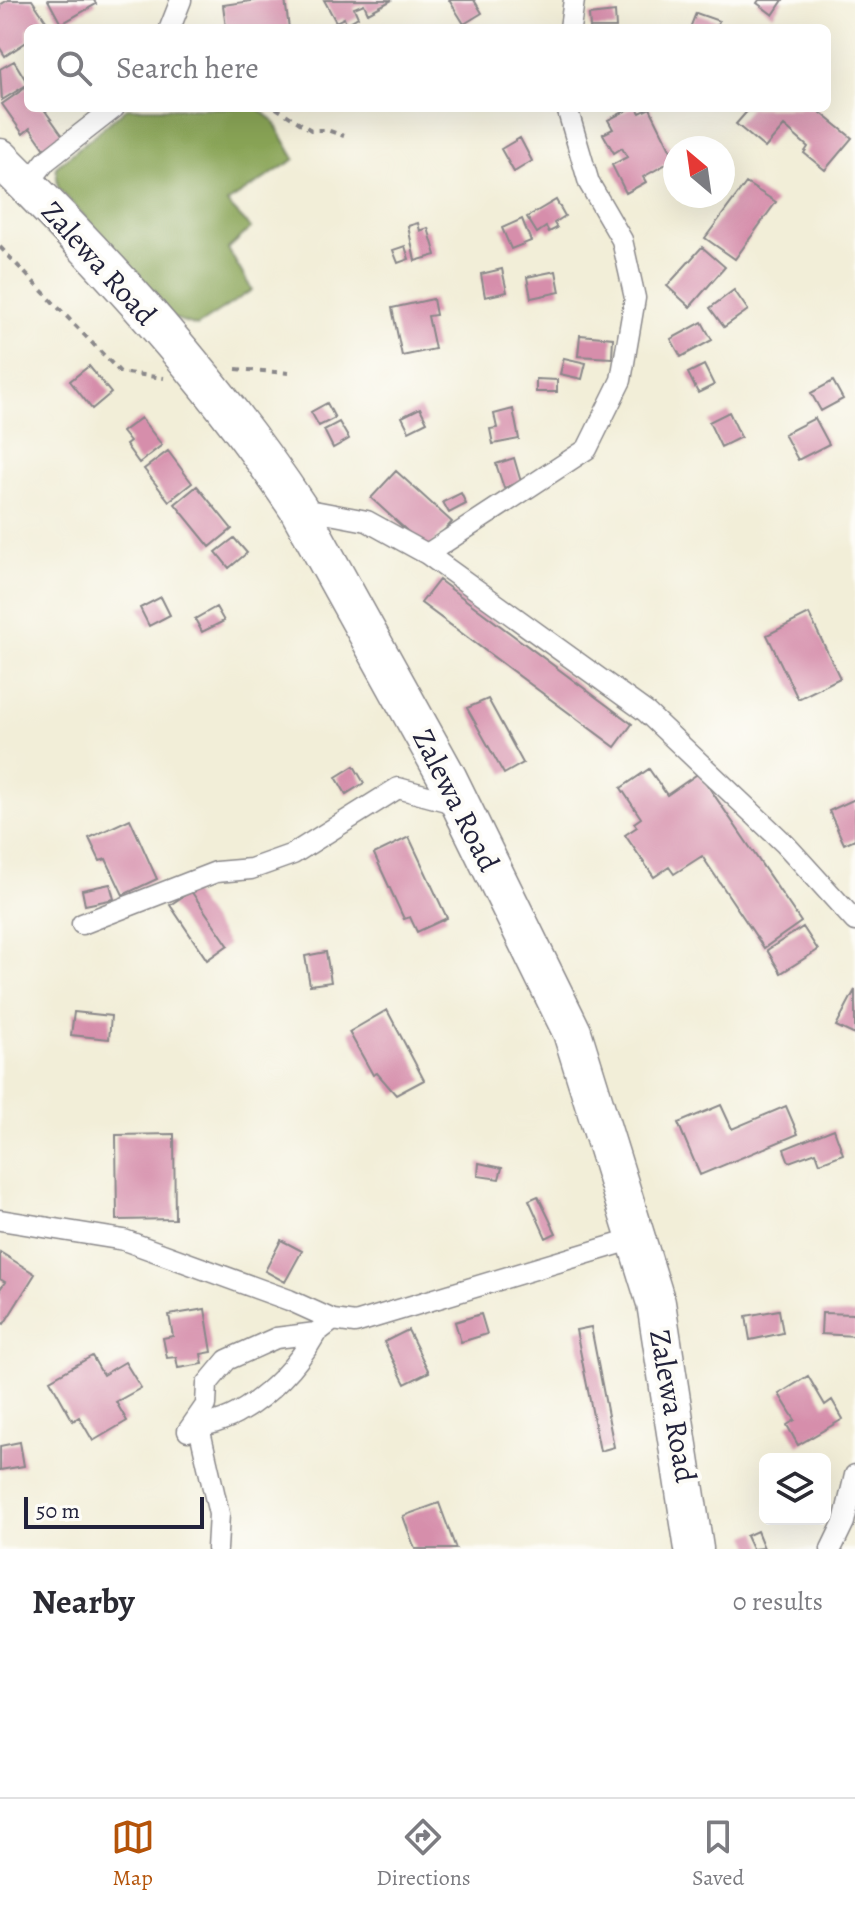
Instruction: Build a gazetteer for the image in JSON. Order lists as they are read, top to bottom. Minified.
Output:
{"streets":{"highway":["Zalewa Road"]},"scale_bar":"50 m","north":"top left","page":{"search":"Search here","scale":"50 m","heading":["Nearby","0 results"],"nav":["Map","Directions","Saved"]}}
